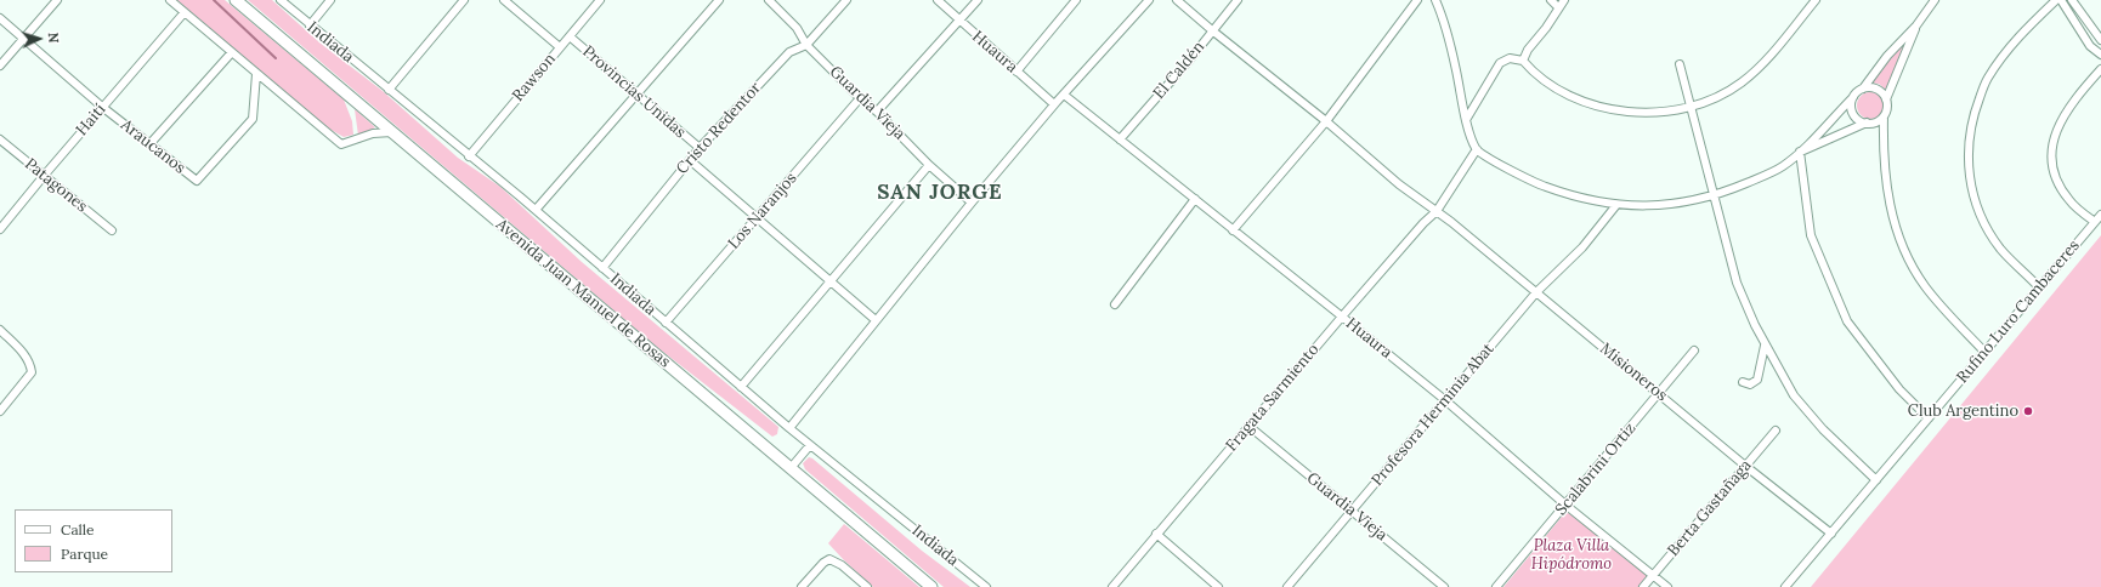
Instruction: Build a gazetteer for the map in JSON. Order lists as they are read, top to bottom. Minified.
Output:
{"streets":{"main road":["Avenida Juan Manuel de Rosas"],"street":["Indiada","Huaura","El Caldén","Rawson","Provincias Unidas","Guardia Vieja","Haití","Cristo Redentor","Araucanos","Patagones","Los Naranjos","Rufino Luro Cambaceres","Misioneros","Fragata Sarmiento","Profesora Herminia Abat","Scalabrini Ortiz","Berta Gastañaga"]},"crossings":[["Indiada","Rawson"],["Indiada","Cristo Redentor"],["Indiada","Los Naranjos"],["Huaura","El Caldén"],["Huaura","Fragata Sarmiento"],["Huaura","Profesora Herminia Abat"],["Huaura","Scalabrini Ortiz"],["Huaura","Berta Gastañaga"],["El Caldén","Misioneros"],["Rawson","Provincias Unidas"],["Provincias Unidas","Cristo Redentor"],["Provincias Unidas","Los Naranjos"],["Guardia Vieja","Cristo Redentor"],["Guardia Vieja","Los Naranjos"],["Guardia Vieja","Fragata Sarmiento"],["Guardia Vieja","Profesora Herminia Abat"],["Haití","Araucanos"],["Haití","Patagones"],["Rufino Luro Cambaceres","Misioneros"],["Misioneros","Fragata Sarmiento"],["Misioneros","Profesora Herminia Abat"],["Misioneros","Scalabrini Ortiz"],["Misioneros","Berta Gastañaga"]],"districts":["SAN JORGE"],"parks":["Plaza Villa Hipódromo"],"places":["Club Argentino"],"legend":["Calle","Parque"],"north":"right"}
